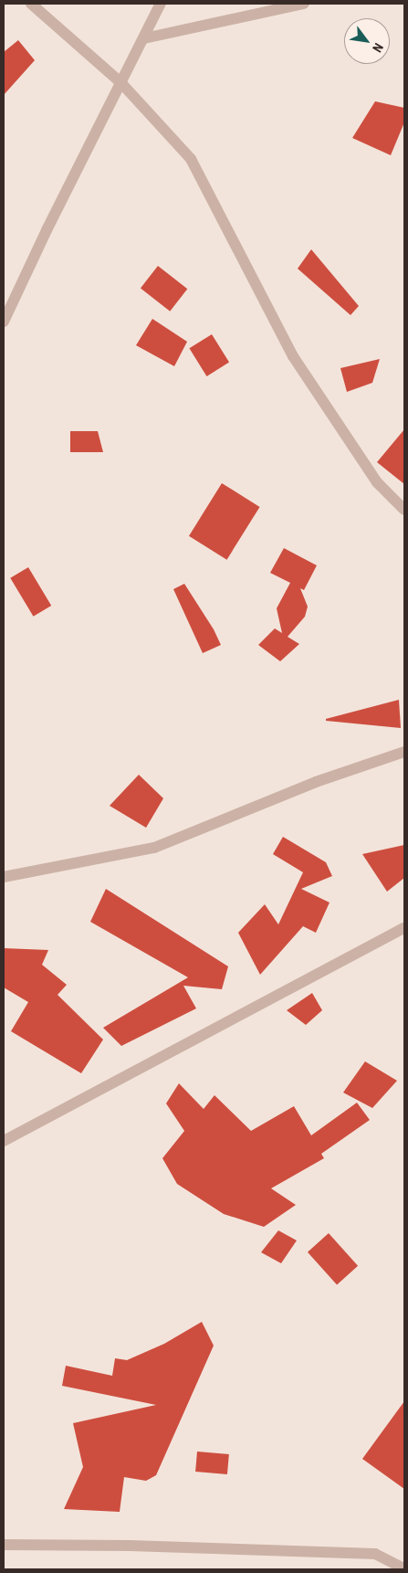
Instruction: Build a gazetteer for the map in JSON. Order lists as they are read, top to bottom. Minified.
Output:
{"north":"bottom right"}
